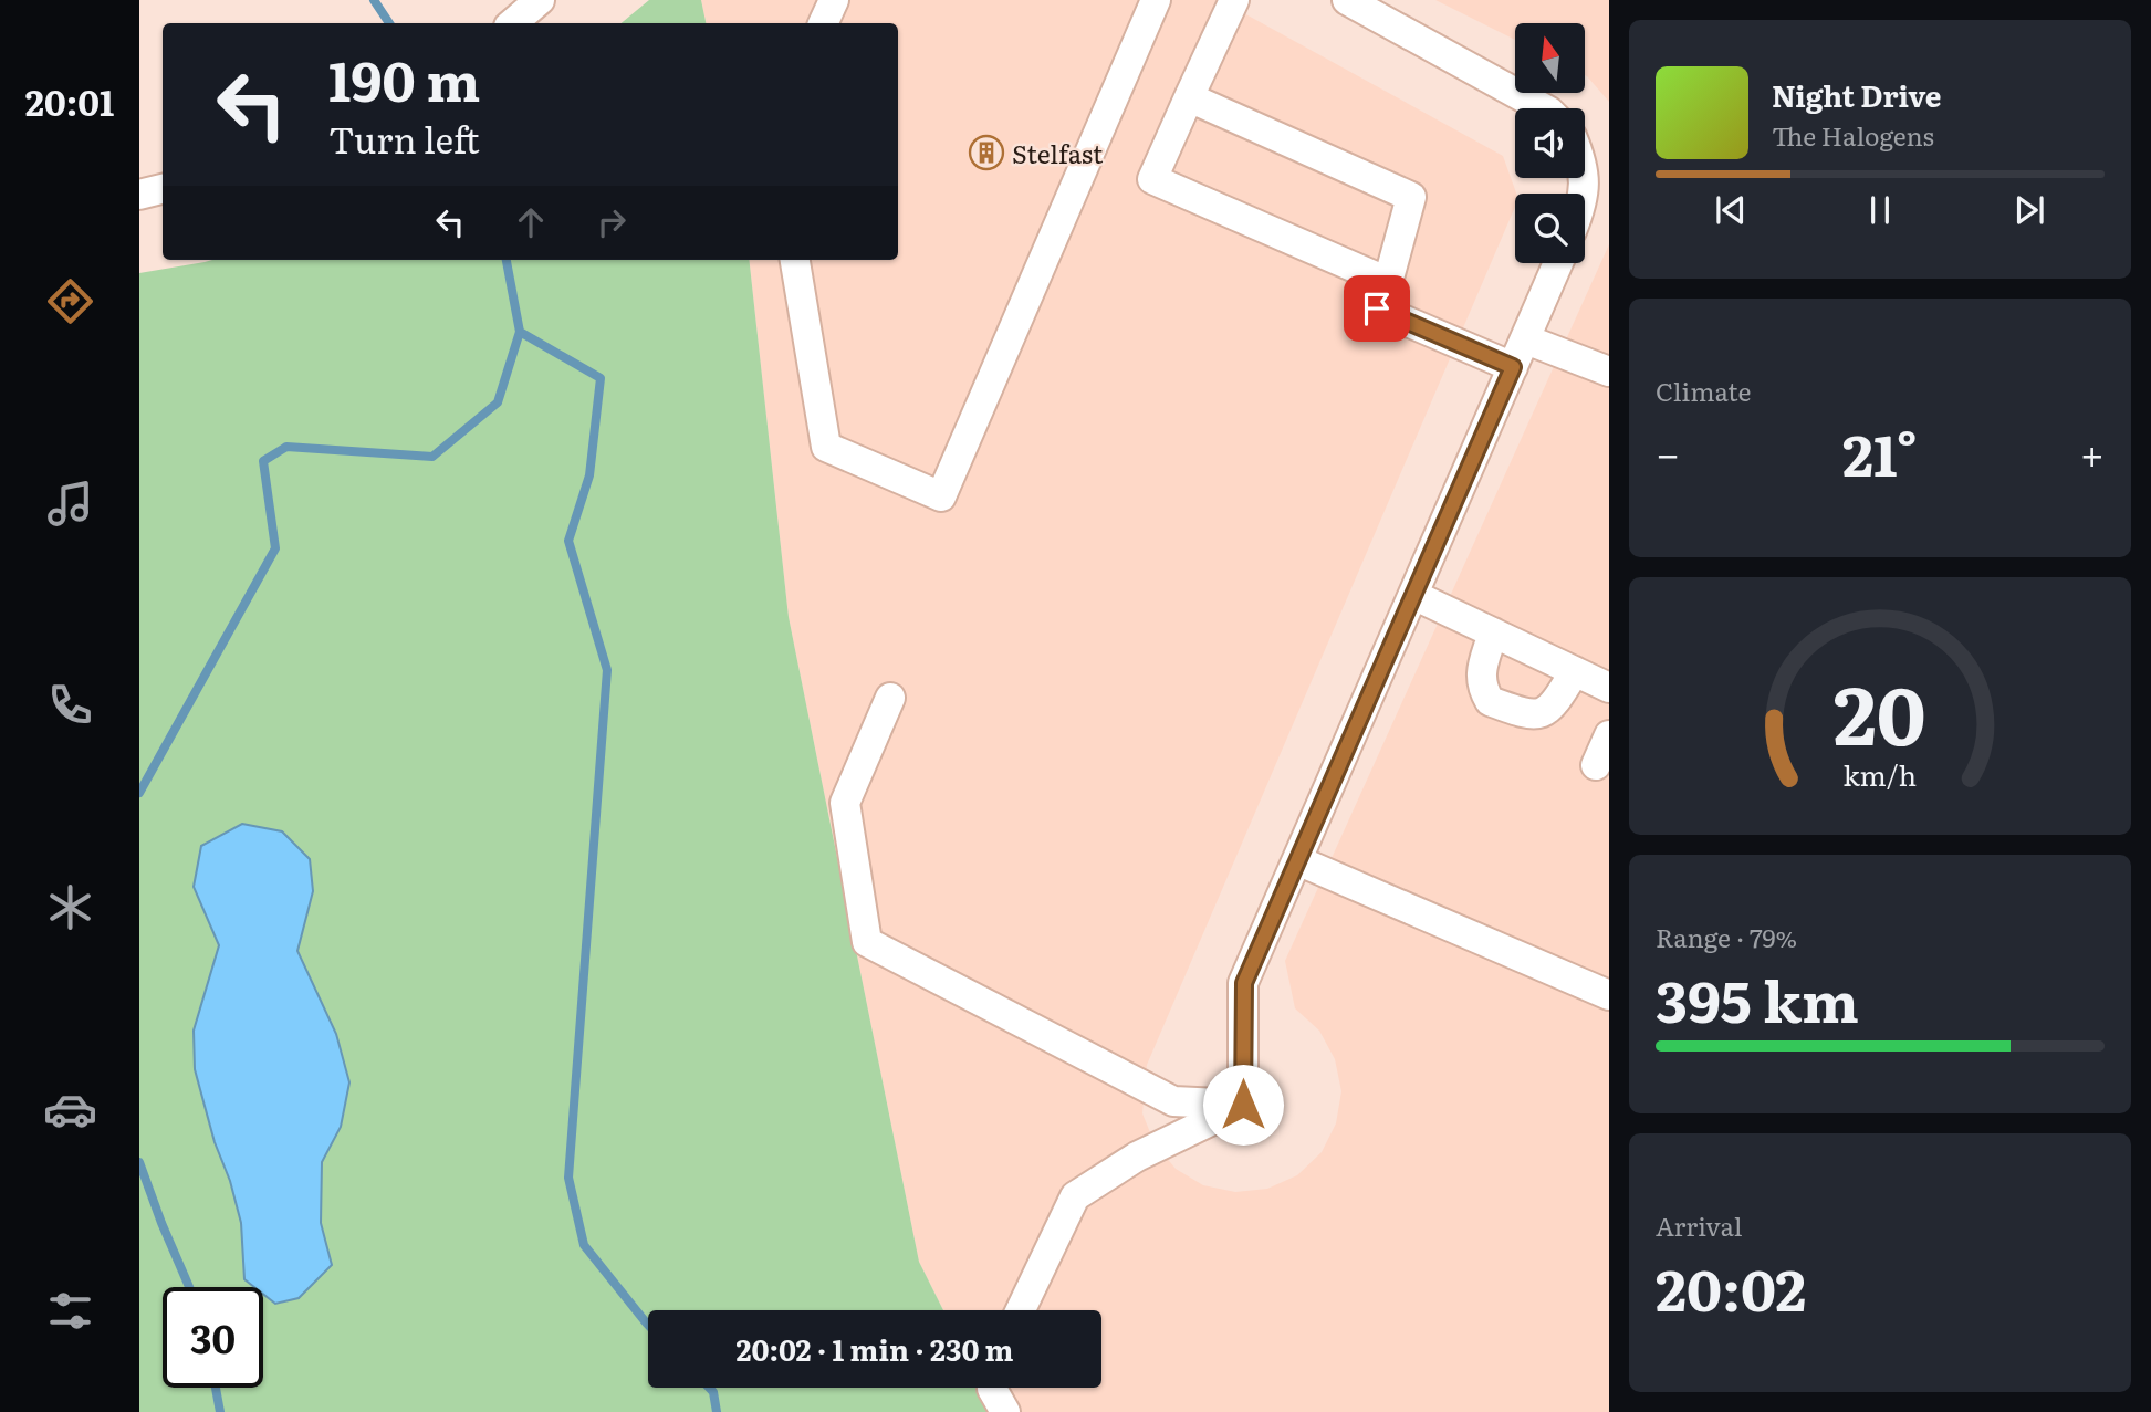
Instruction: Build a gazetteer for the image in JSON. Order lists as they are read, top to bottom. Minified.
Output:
{"places":{"building":["Stelfast"]},"north":"top","page":{"tabs":"20:01","turn":["190 m","Turn left"],"song":["Night Drive","The Halogens"],"tile":["Climate",["Range · 79%","395 km"],["Arrival","20:02"]],"heat":["−","21°","+"],"limit":"30","trip":"20:02 · 1 min · 230 m","gauge":["20","km/h"]}}
